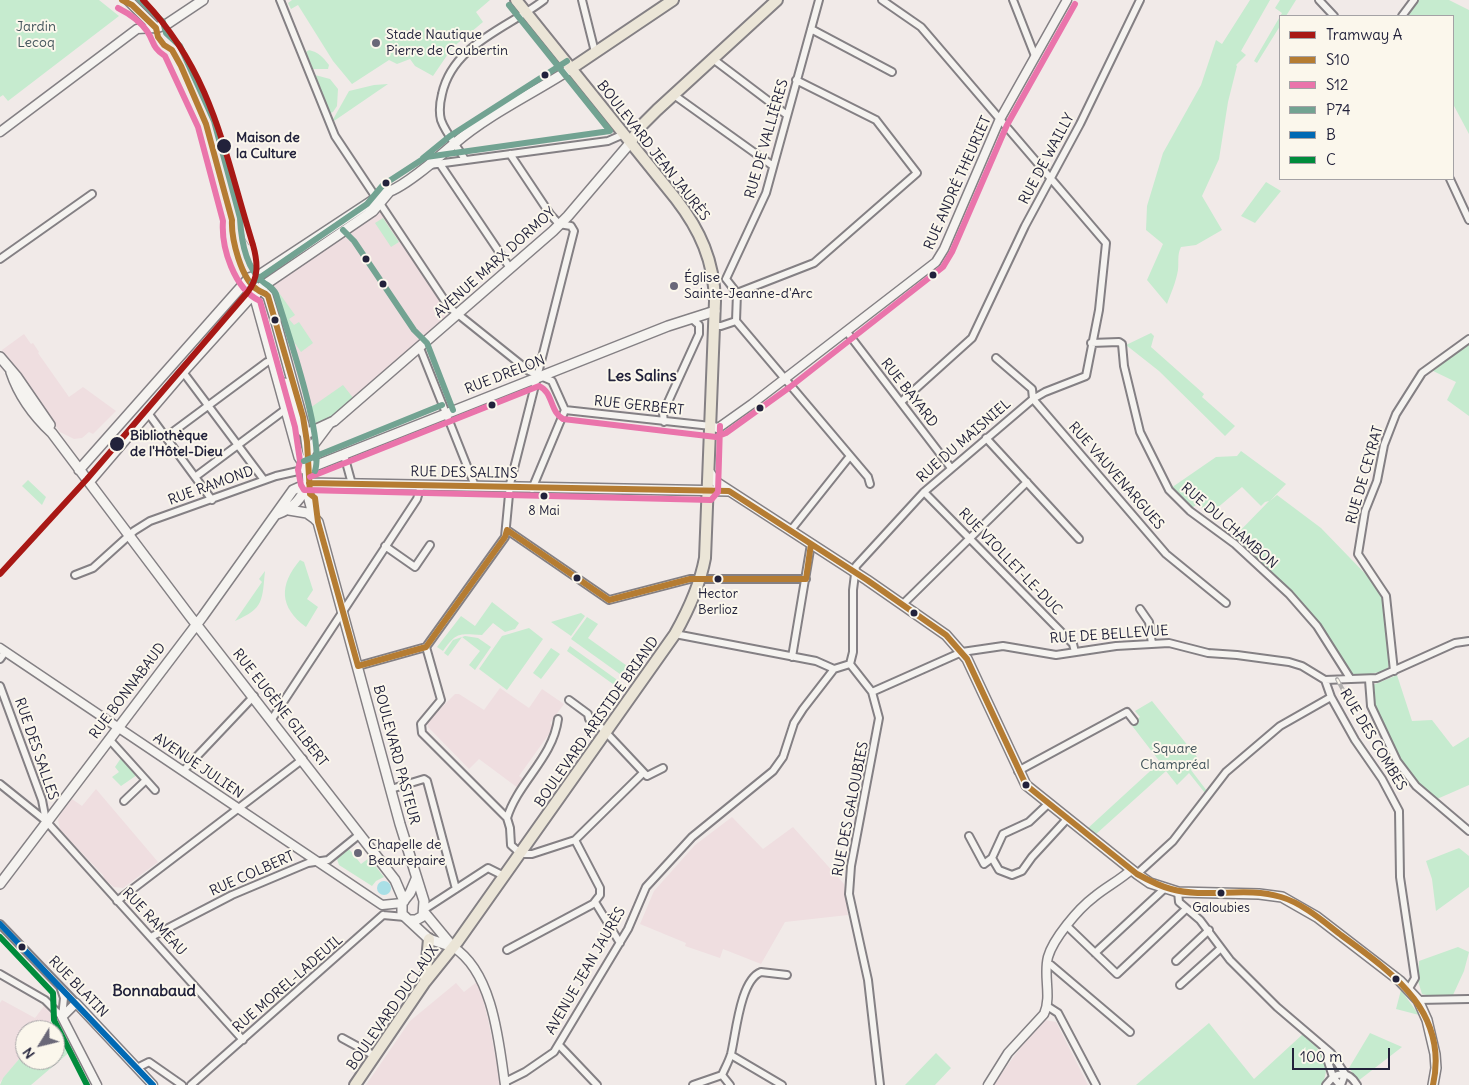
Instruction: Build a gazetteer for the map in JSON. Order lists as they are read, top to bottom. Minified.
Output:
{"streets":{"main road":["BOULEVARD JEAN JAURÈS","AVENUE MARX DORMOY","RUE DRELON","RUE DES SALINS","RUE BONNABAUD","RUE EUGÈNE GILBERT","BOULEVARD ARISTIDE BRIAND","BOULEVARD PASTEUR","BOULEVARD DUCLAUX"],"street":["RUE DE VALLIÈRES","RUE DE WAILLY","RUE ANDRÉ THEURIET","RUE BAYARD","RUE GERBERT","RUE DU MAISNIEL","RUE DE CEYRAT","RUE VAUVENARGUES","RUE RAMOND","RUE DU CHAMBON","RUE VIOLLET-LE-DUC","RUE DE BELLEVUE","RUE DES COMBES","RUE DES SALLES","AVENUE JULIEN","RUE DES GALOUBIES","RUE COLBERT","RUE RAMEAU","AVENUE JEAN JAURÈS","RUE MOREL-LADEUIL","RUE BLATIN"]},"crossings":[["BOULEVARD JEAN JAURÈS","RUE ANDRÉ THEURIET"],["BOULEVARD JEAN JAURÈS","AVENUE MARX DORMOY"],["BOULEVARD JEAN JAURÈS","RUE DRELON"],["BOULEVARD JEAN JAURÈS","RUE GERBERT"],["BOULEVARD JEAN JAURÈS","RUE DES SALINS"],["BOULEVARD JEAN JAURÈS","BOULEVARD ARISTIDE BRIAND"],["RUE DE WAILLY","RUE BAYARD"],["RUE ANDRÉ THEURIET","RUE BAYARD"],["RUE ANDRÉ THEURIET","RUE GERBERT"],["AVENUE MARX DORMOY","BOULEVARD PASTEUR"],["RUE DRELON","RUE RAMOND"],["RUE DRELON","BOULEVARD PASTEUR"],["RUE BAYARD","RUE DU MAISNIEL"],["RUE DU MAISNIEL","RUE VAUVENARGUES"],["RUE DU MAISNIEL","RUE DU CHAMBON"],["RUE DU MAISNIEL","RUE VIOLLET-LE-DUC"],["RUE DES SALINS","RUE BONNABAUD"],["RUE DES SALINS","BOULEVARD ARISTIDE BRIAND"],["RUE DES SALINS","BOULEVARD PASTEUR"],["RUE RAMOND","RUE EUGÈNE GILBERT"],["RUE RAMOND","BOULEVARD PASTEUR"],["RUE VIOLLET-LE-DUC","RUE DE BELLEVUE"],["RUE DE BELLEVUE","RUE DES COMBES"],["RUE DE BELLEVUE","RUE DES GALOUBIES"],["RUE BONNABAUD","RUE EUGÈNE GILBERT"],["RUE BONNABAUD","RUE DES SALLES"],["RUE BONNABAUD","BOULEVARD PASTEUR"],["RUE BONNABAUD","AVENUE JULIEN"],["RUE BONNABAUD","RUE RAMEAU"],["RUE EUGÈNE GILBERT","BOULEVARD PASTEUR"],["RUE EUGÈNE GILBERT","RUE COLBERT"],["BOULEVARD ARISTIDE BRIAND","BOULEVARD PASTEUR"],["BOULEVARD ARISTIDE BRIAND","BOULEVARD DUCLAUX"],["RUE DES SALLES","RUE RAMEAU"],["BOULEVARD PASTEUR","BOULEVARD DUCLAUX"],["AVENUE JULIEN","RUE COLBERT"],["RUE COLBERT","RUE RAMEAU"],["RUE RAMEAU","RUE MOREL-LADEUIL"]],"districts":["Les Salins","Bonnabaud"],"parks":["Jardin Lecoq","Square Champréal"],"places":["Stade Nautique Pierre de Coubertin","Maison de la Culture","Église Sainte-Jeanne-d'Arc","Bibliothèque de l'Hôtel-Dieu","8 Mai","Hector Berlioz","Chapelle de Beaurepaire","Galoubies"],"lines":["tram line A","transit line S10","transit line P74","transit line S12","transit line B","transit line C"],"legend":["Tramway A","S10","S12","P74","B","C"],"scale_bar":"100 m","north":"bottom left"}
